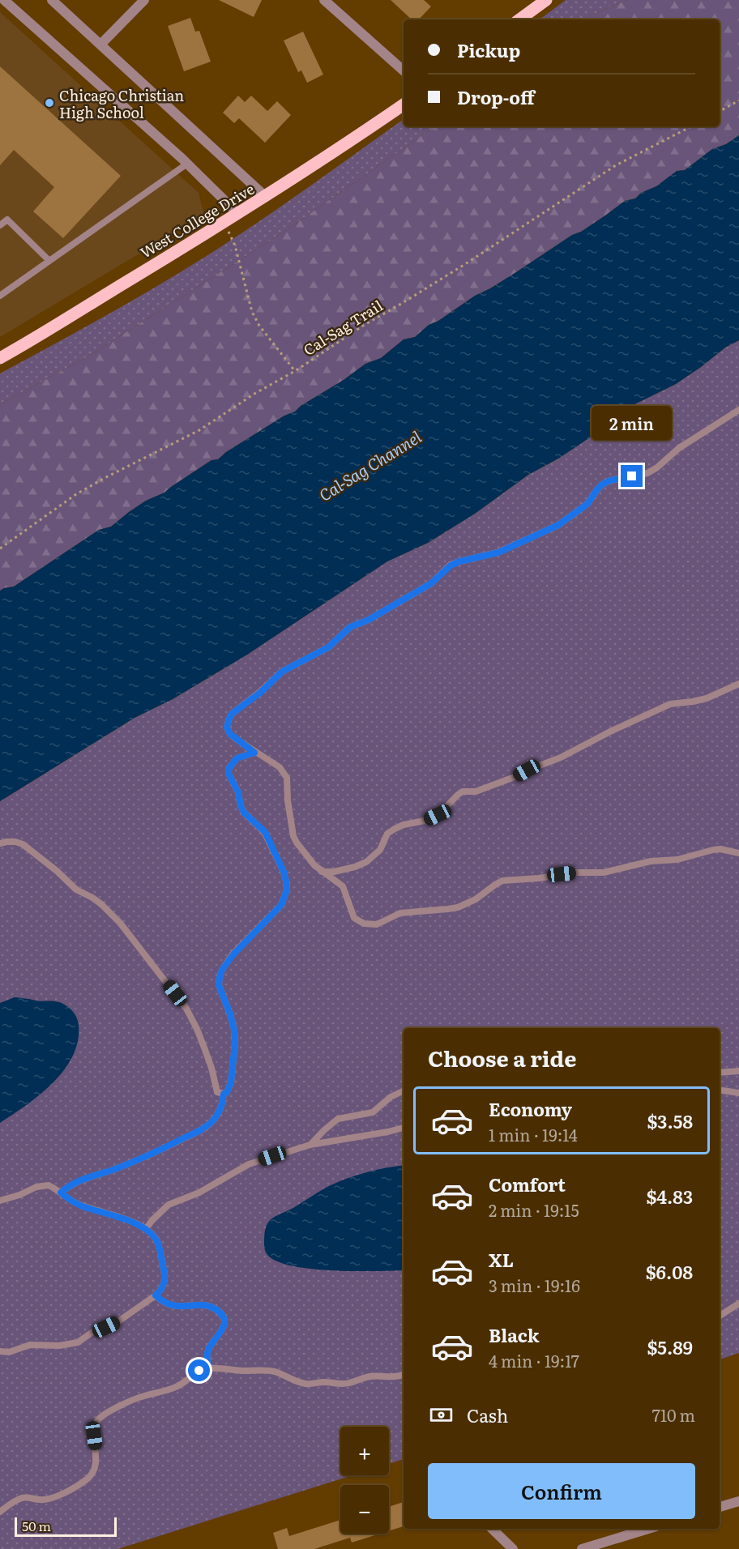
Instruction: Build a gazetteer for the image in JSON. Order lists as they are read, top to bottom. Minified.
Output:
{"streets":{"main road":["West College Drive"],"path":["Cal-Sag Trail"]},"water":["Cal-Sag Channel"],"places":["Chicago Christian High School"],"scale_bar":"50 m","page":{"banner":["Pickup","Drop-off"],"bubble":"2 min","heading":"Choose a ride","list":[{"name":"Economy","note":"1 min · 19:14","value":"$3.58"},{"name":"Comfort","note":"2 min · 19:15","value":"$4.83"},{"name":"XL","note":"3 min · 19:16","value":"$6.08"},{"name":"Black","note":"4 min · 19:17","value":"$5.89"}],"pay":["Cash","710 m"],"map_buttons":["+","−"],"buttons":"Confirm","scale":"50 m"}}
